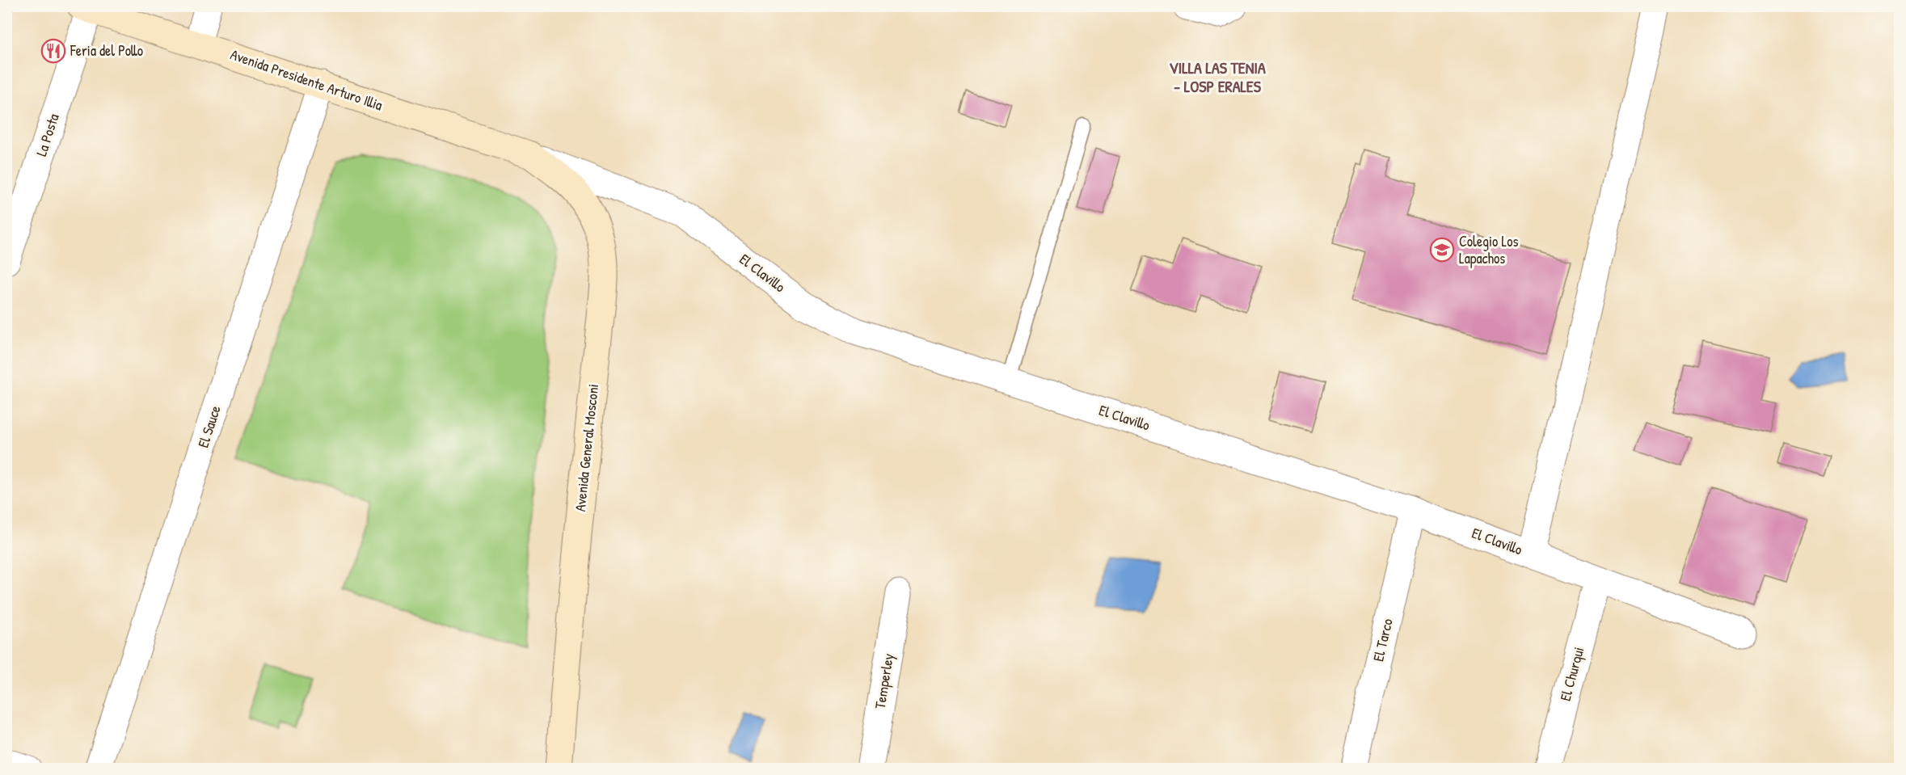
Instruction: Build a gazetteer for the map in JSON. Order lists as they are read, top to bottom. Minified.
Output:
{"streets":{"main road":["Avenida Presidente Arturo Illia","Avenida General Mosconi"],"street":["La Posta","El Clavillo","El Sauce","El Tarco","El Churqui","Temperley"]},"crossings":[["Avenida Presidente Arturo Illia","La Posta"],["Avenida Presidente Arturo Illia","El Clavillo"],["Avenida Presidente Arturo Illia","El Sauce"],["Avenida Presidente Arturo Illia","Avenida General Mosconi"],["El Clavillo","Avenida General Mosconi"],["El Clavillo","El Tarco"],["El Clavillo","El Churqui"]],"districts":["VILLA LAS TENIA - LOSP ERALES"],"places":{"restaurant":["Feria del Pollo"],"school or university":["Colegio Los Lapachos"]}}
